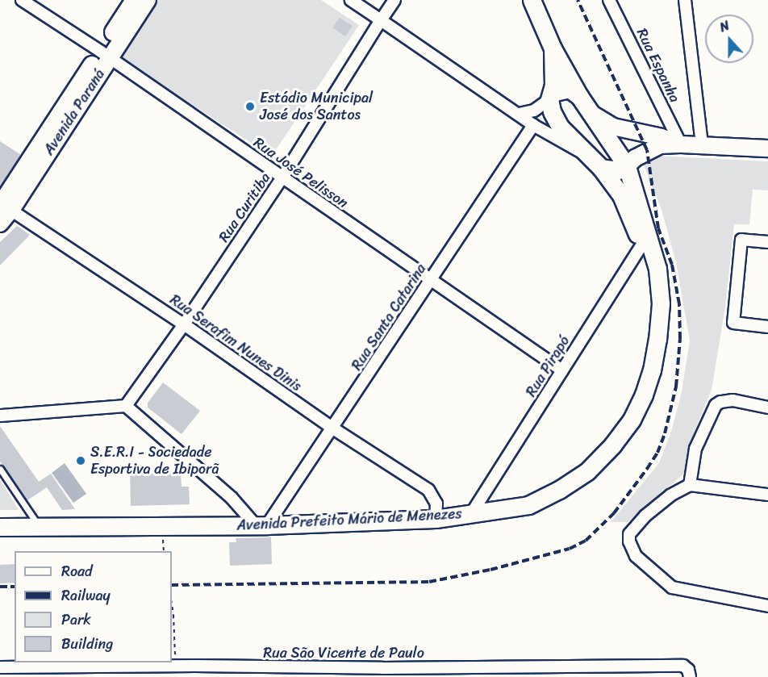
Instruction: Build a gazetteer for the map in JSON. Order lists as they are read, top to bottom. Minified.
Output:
{"streets":{"main road":["Avenida Paraná","Avenida Prefeito Mário de Menezes"],"street":["Rua Espanha","Rua José Pelisson","Rua Curitiba","Rua Santa Catarina","Rua Serafim Nunes Dinis","Rua Pirapó","Rua São Vicente de Paulo"]},"crossings":[["Avenida Paraná","Rua José Pelisson"],["Avenida Paraná","Rua Serafim Nunes Dinis"],["Rua José Pelisson","Rua Curitiba"],["Rua José Pelisson","Rua Santa Catarina"],["Rua José Pelisson","Rua Pirapó"],["Rua Curitiba","Rua Serafim Nunes Dinis"],["Rua Santa Catarina","Rua Serafim Nunes Dinis"],["Rua Santa Catarina","Avenida Prefeito Mário de Menezes"],["Rua Serafim Nunes Dinis","Avenida Prefeito Mário de Menezes"],["Rua Pirapó","Avenida Prefeito Mário de Menezes"]],"places":["Estádio Municipal José dos Santos","S.E.R.I - Sociedade Esportiva de Ibiporã"],"legend":["Road","Railway","Park","Building"],"north":"top"}
